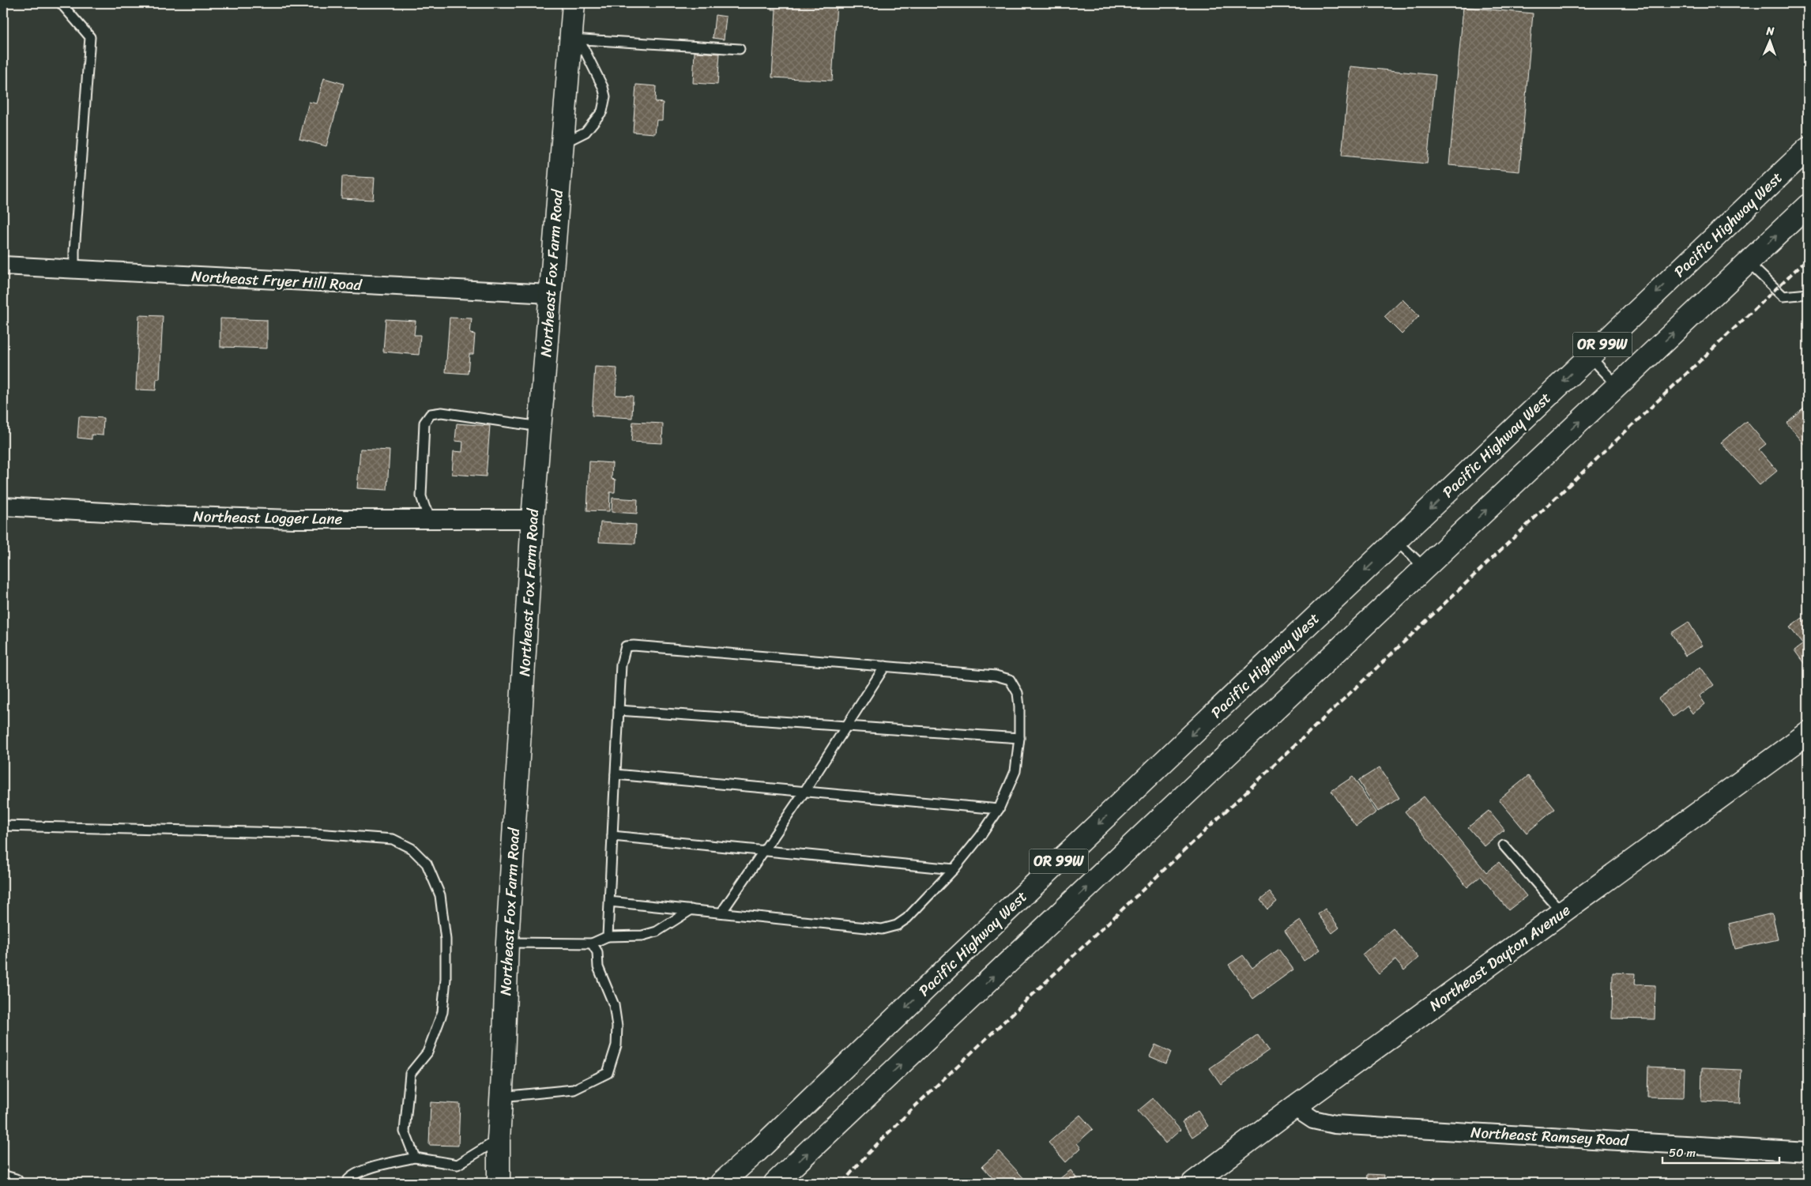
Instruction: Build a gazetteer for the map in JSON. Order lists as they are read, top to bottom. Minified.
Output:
{"streets":{"main road":["Pacific Highway West","Northeast Fox Farm Road","OR 99W","Northeast Dayton Avenue"],"street":["Northeast Fryer Hill Road","Northeast Logger Lane","Northeast Ramsey Road"]},"crossings":[["Northeast Fox Farm Road","Northeast Fryer Hill Road"],["Northeast Fox Farm Road","Northeast Logger Lane"],["Northeast Dayton Avenue","Northeast Ramsey Road"]],"scale_bar":"50 m","north":"top"}
